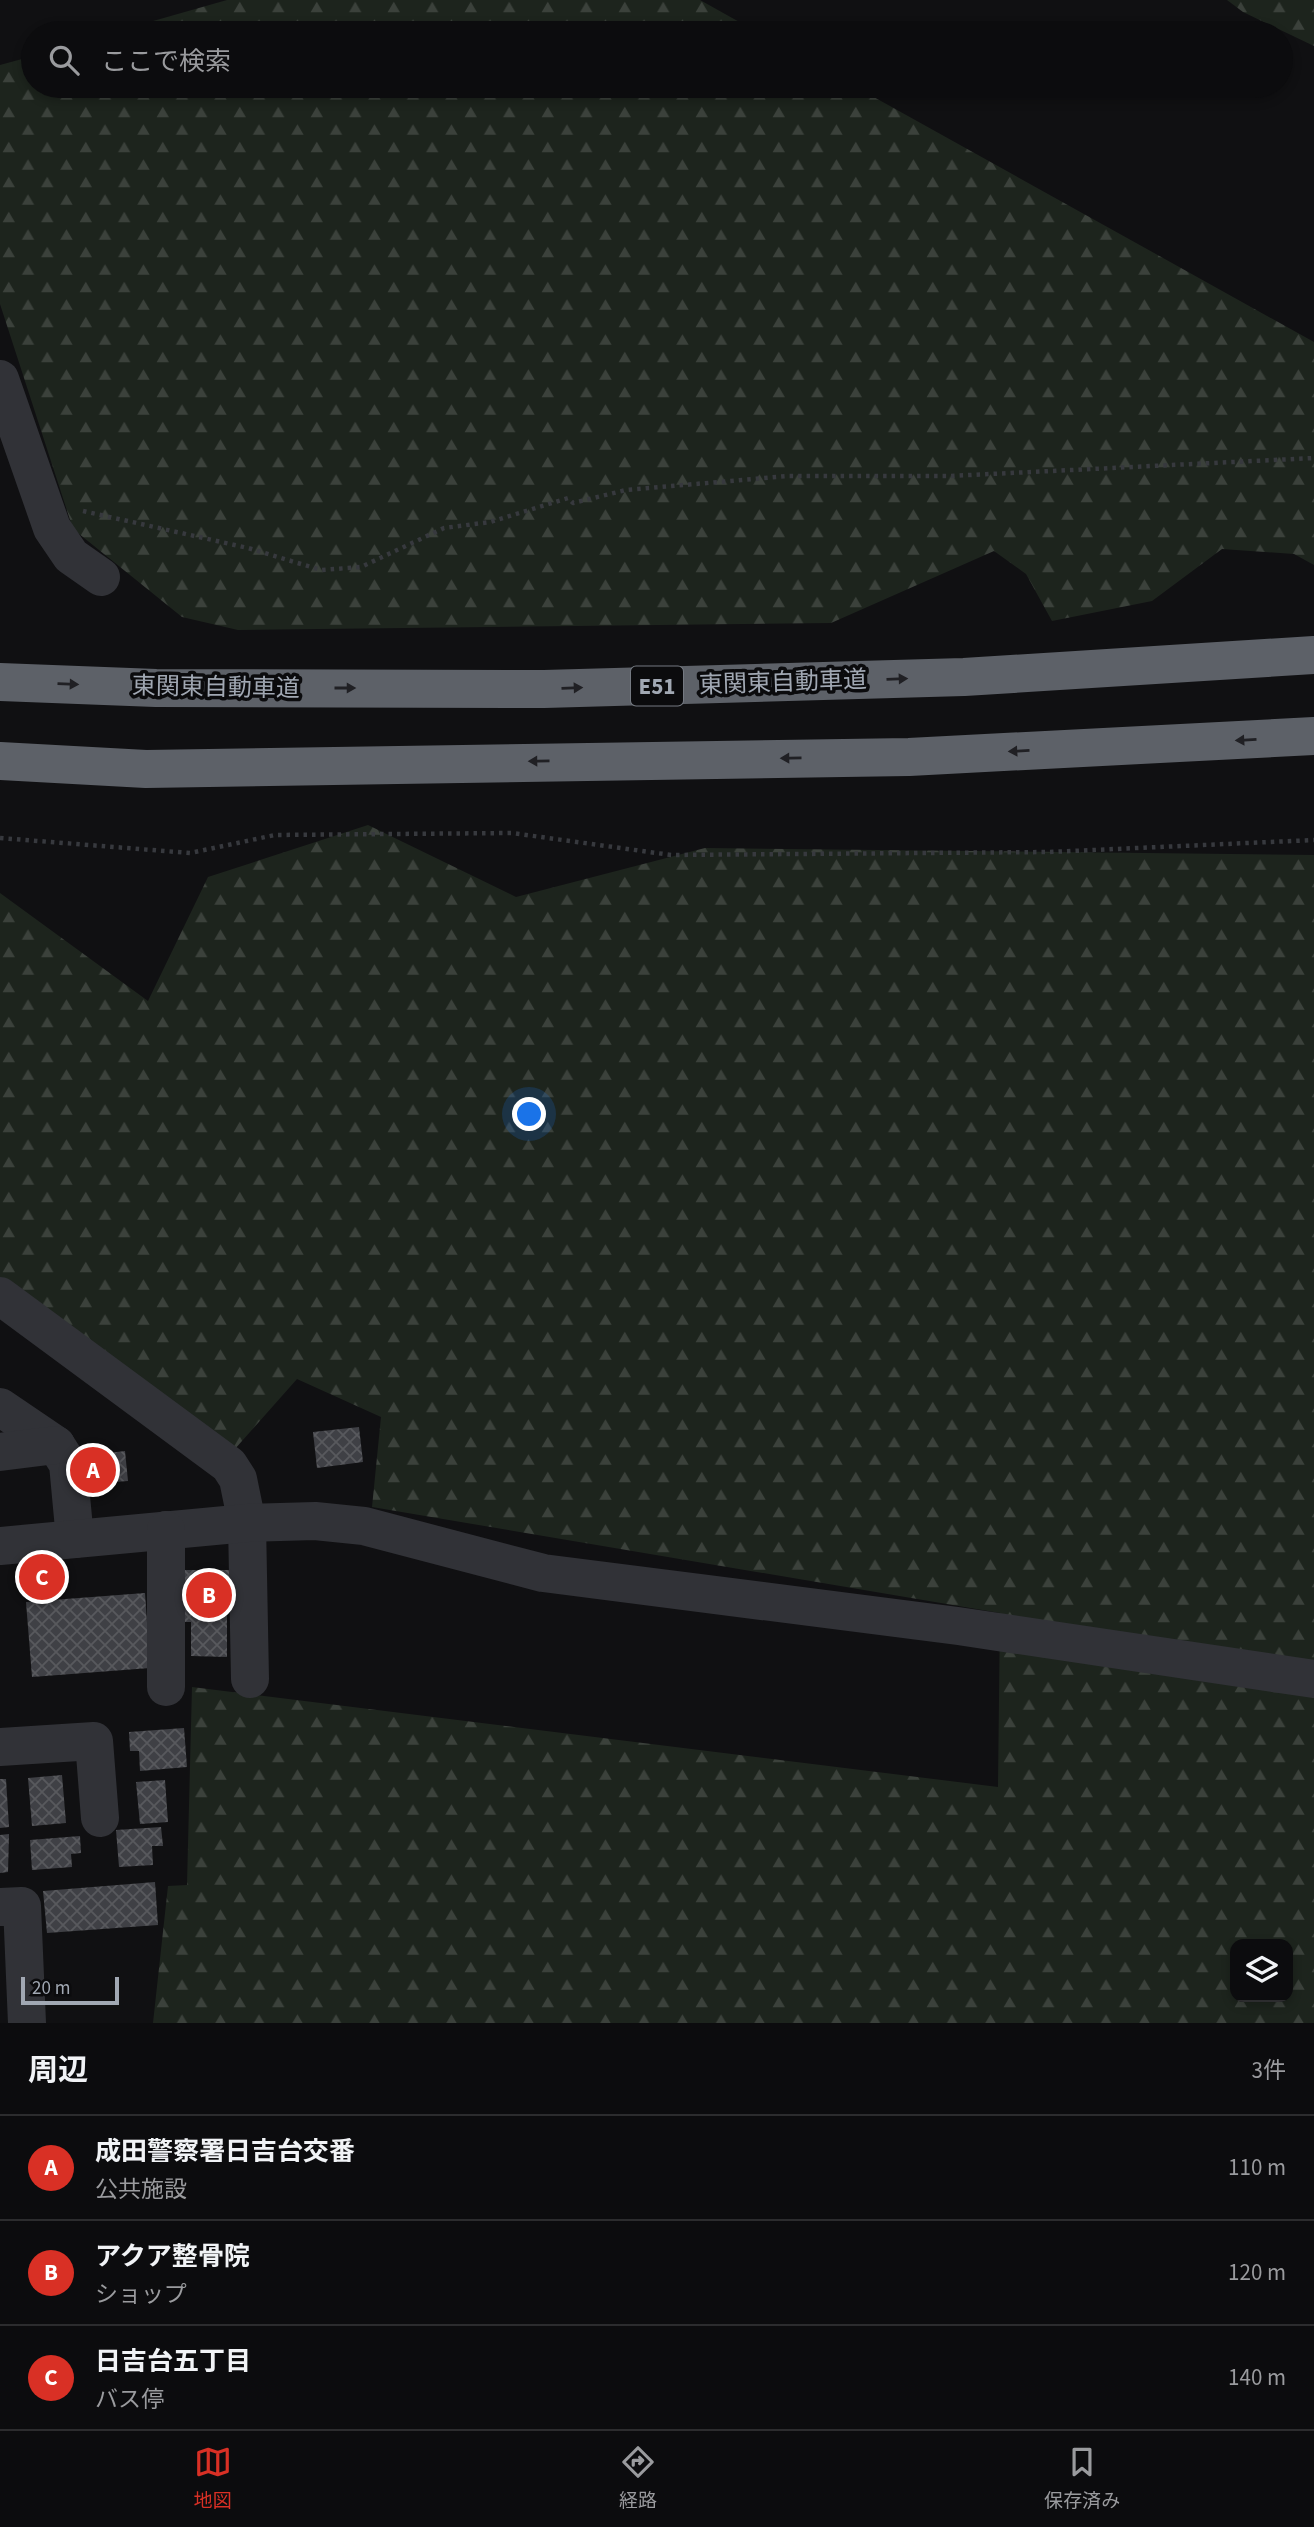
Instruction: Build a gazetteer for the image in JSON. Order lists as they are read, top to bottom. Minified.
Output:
{"streets":{"highway":["東関東自動車道","E51"]},"scale_bar":"20 m","page":{"search":"ここで検索","pins":["A","C","B"],"scale":"20 m","heading":["周辺","3件"],"list":[{"mark":"A","name":"成田警察署日吉台交番","note":"公共施設","value":"110 m"},{"mark":"B","name":"アクア整骨院","note":"ショップ","value":"120 m"},{"mark":"C","name":"日吉台五丁目","note":"バス停","value":"140 m"}],"nav":["地図","経路","保存済み"]}}
